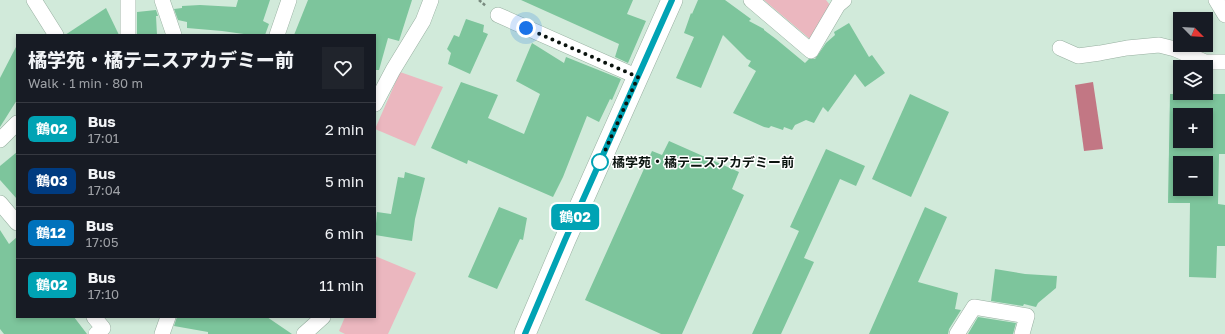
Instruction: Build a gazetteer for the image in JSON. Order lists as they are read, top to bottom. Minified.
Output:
{"places":["橘学苑・橘テニスアカデミー前"],"lines":["bus line 鶴02"],"north":"bottom right","page":{"on_map":"鶴02","map_buttons":["+","−"],"heading":["橘学苑・橘テニスアカデミー前","Walk · 1 min · 80 m"],"list":[{"mark":"鶴02","name":"Bus","note":"17:01","value":"2 min"},{"mark":"鶴03","name":"Bus","note":"17:04","value":"5 min"},{"mark":"鶴12","name":"Bus","note":"17:05","value":"6 min"},{"mark":"鶴02","name":"Bus","note":"17:10","value":"11 min"}]}}
